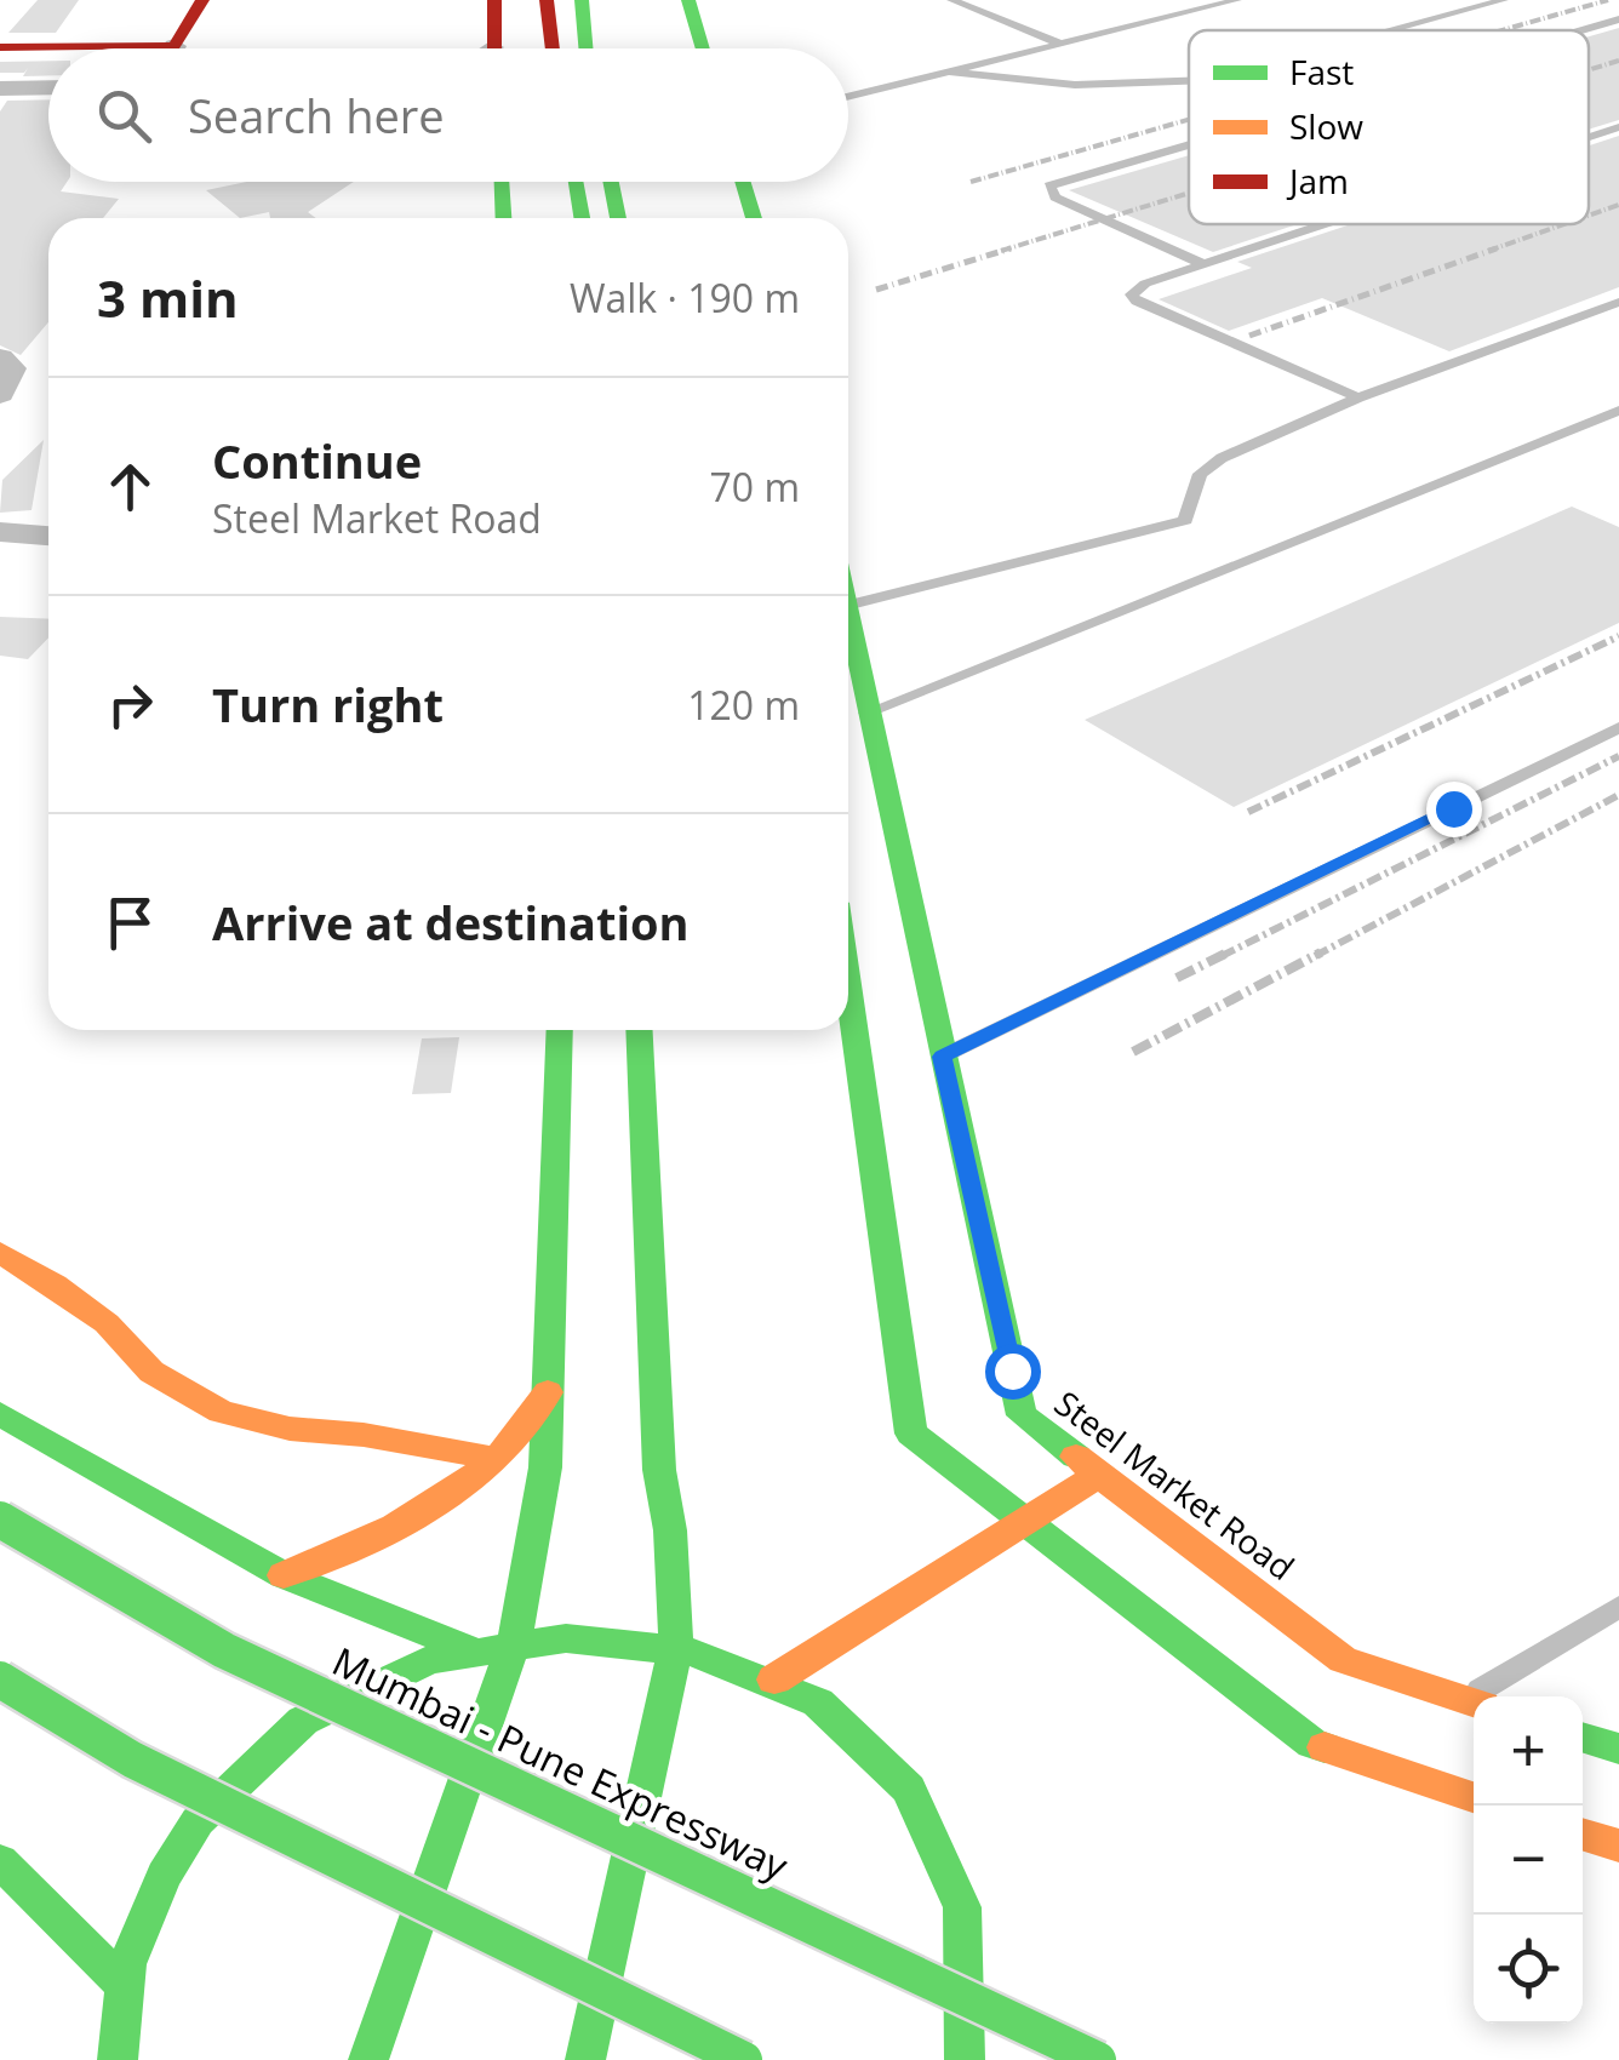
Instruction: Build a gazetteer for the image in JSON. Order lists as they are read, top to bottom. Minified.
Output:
{"streets":{"main road":["Steel Market Road","Mumbai - Pune Expressway"]},"legend":["Fast","Slow","Jam"],"page":{"search":"Search here","heading":["3 min","Walk · 190 m"],"list":[["Continue","Steel Market Road","70 m"],["Turn right","120 m"],"Arrive at destination"],"map_buttons":["+","−"]}}
